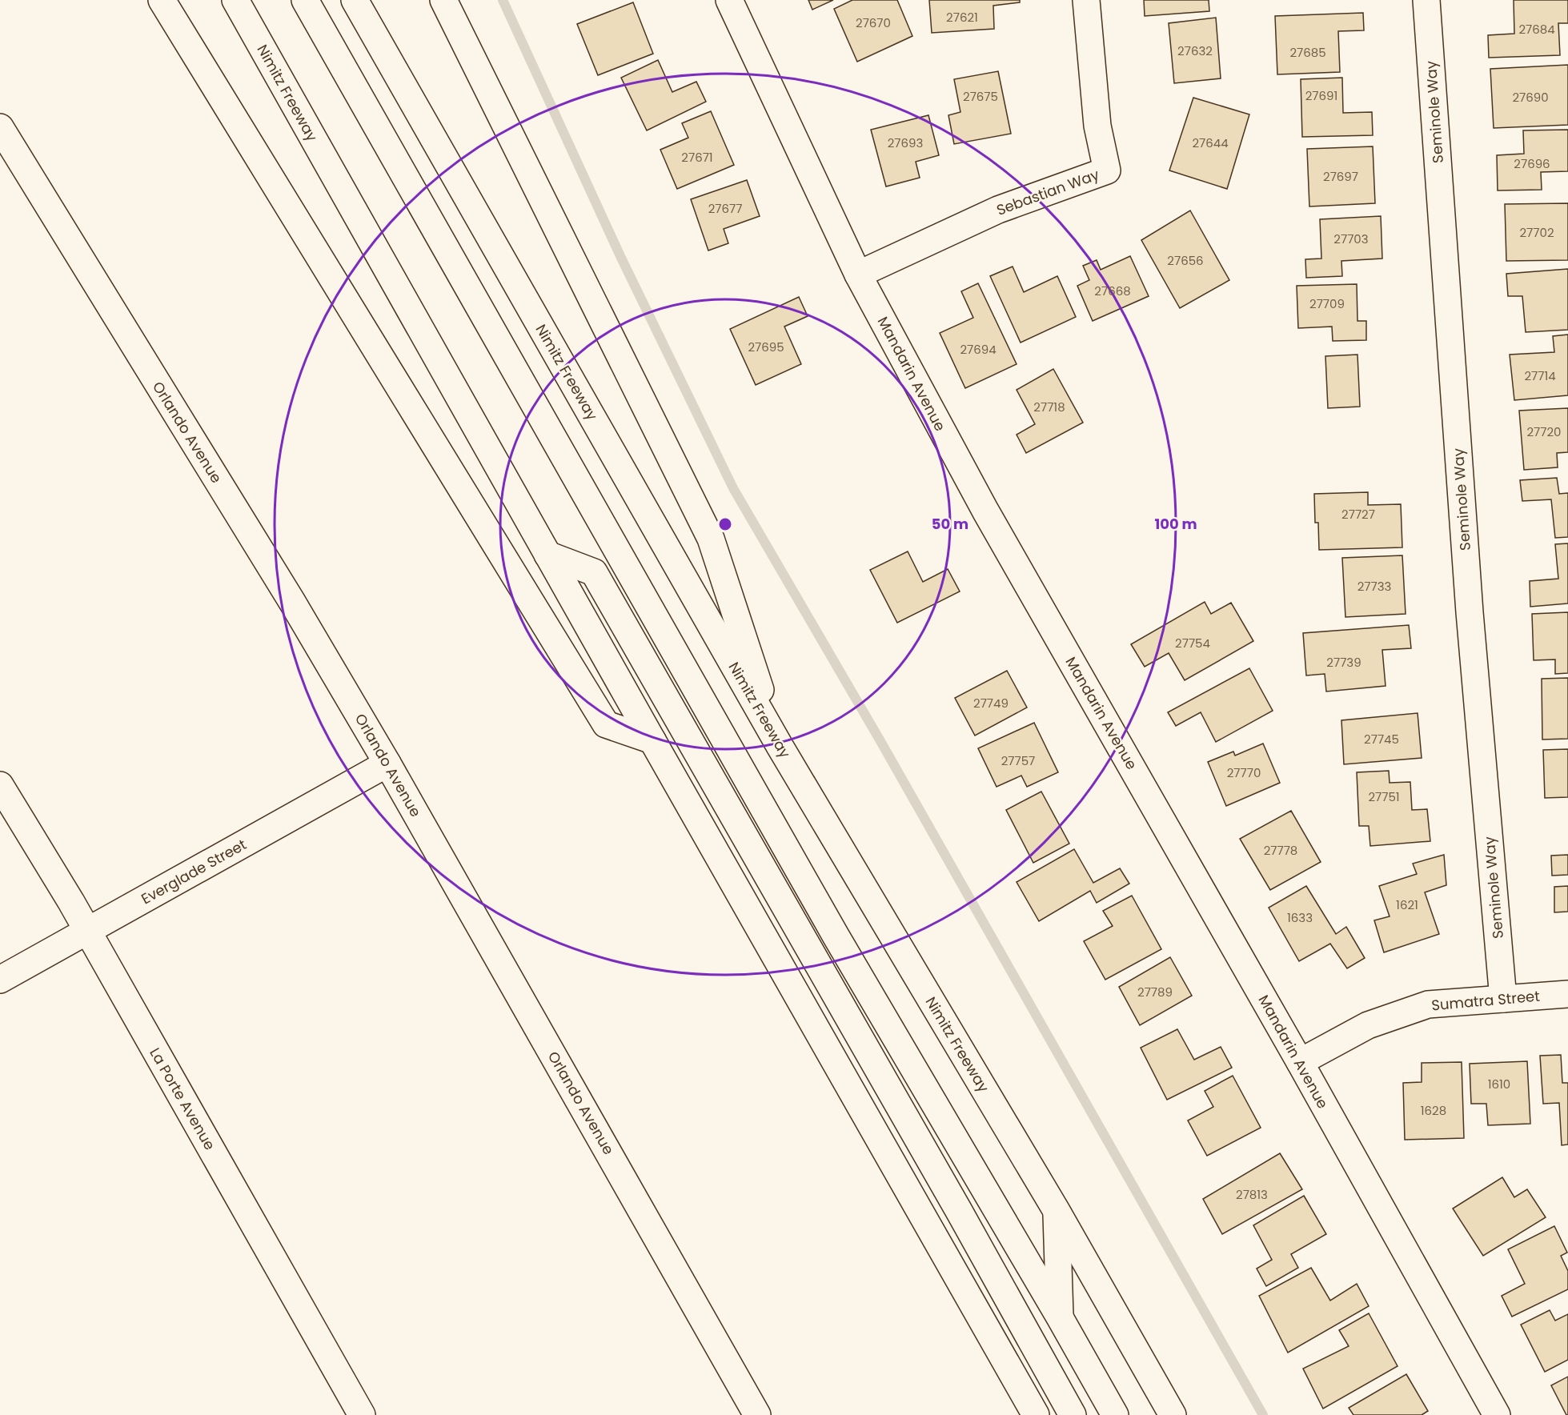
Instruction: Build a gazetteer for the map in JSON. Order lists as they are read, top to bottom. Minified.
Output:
{"streets":{"main road":["Nimitz Freeway","Seminole Way","Sebastian Way","Mandarin Avenue","Orlando Avenue","Everglade Street","Sumatra Street","La Porte Avenue"]},"crossings":[["Seminole Way","Sumatra Street"],["Sebastian Way","Mandarin Avenue"],["Mandarin Avenue","Sumatra Street"],["Orlando Avenue","Everglade Street"],["Everglade Street","La Porte Avenue"]],"house_numbers":["27621","27670","27684","27632","27685","27691","27675","27690","27693","27644","27671","27696","27697","27677","27702","27703","27656","27668","27709","27695","27694","27714","27718","27720","27727","27733","27754","27739","27749","27745","27757","27770","27751","27778","1621","1633","27789","1610","1628","27813"],"rings":["50 m","100 m"]}
